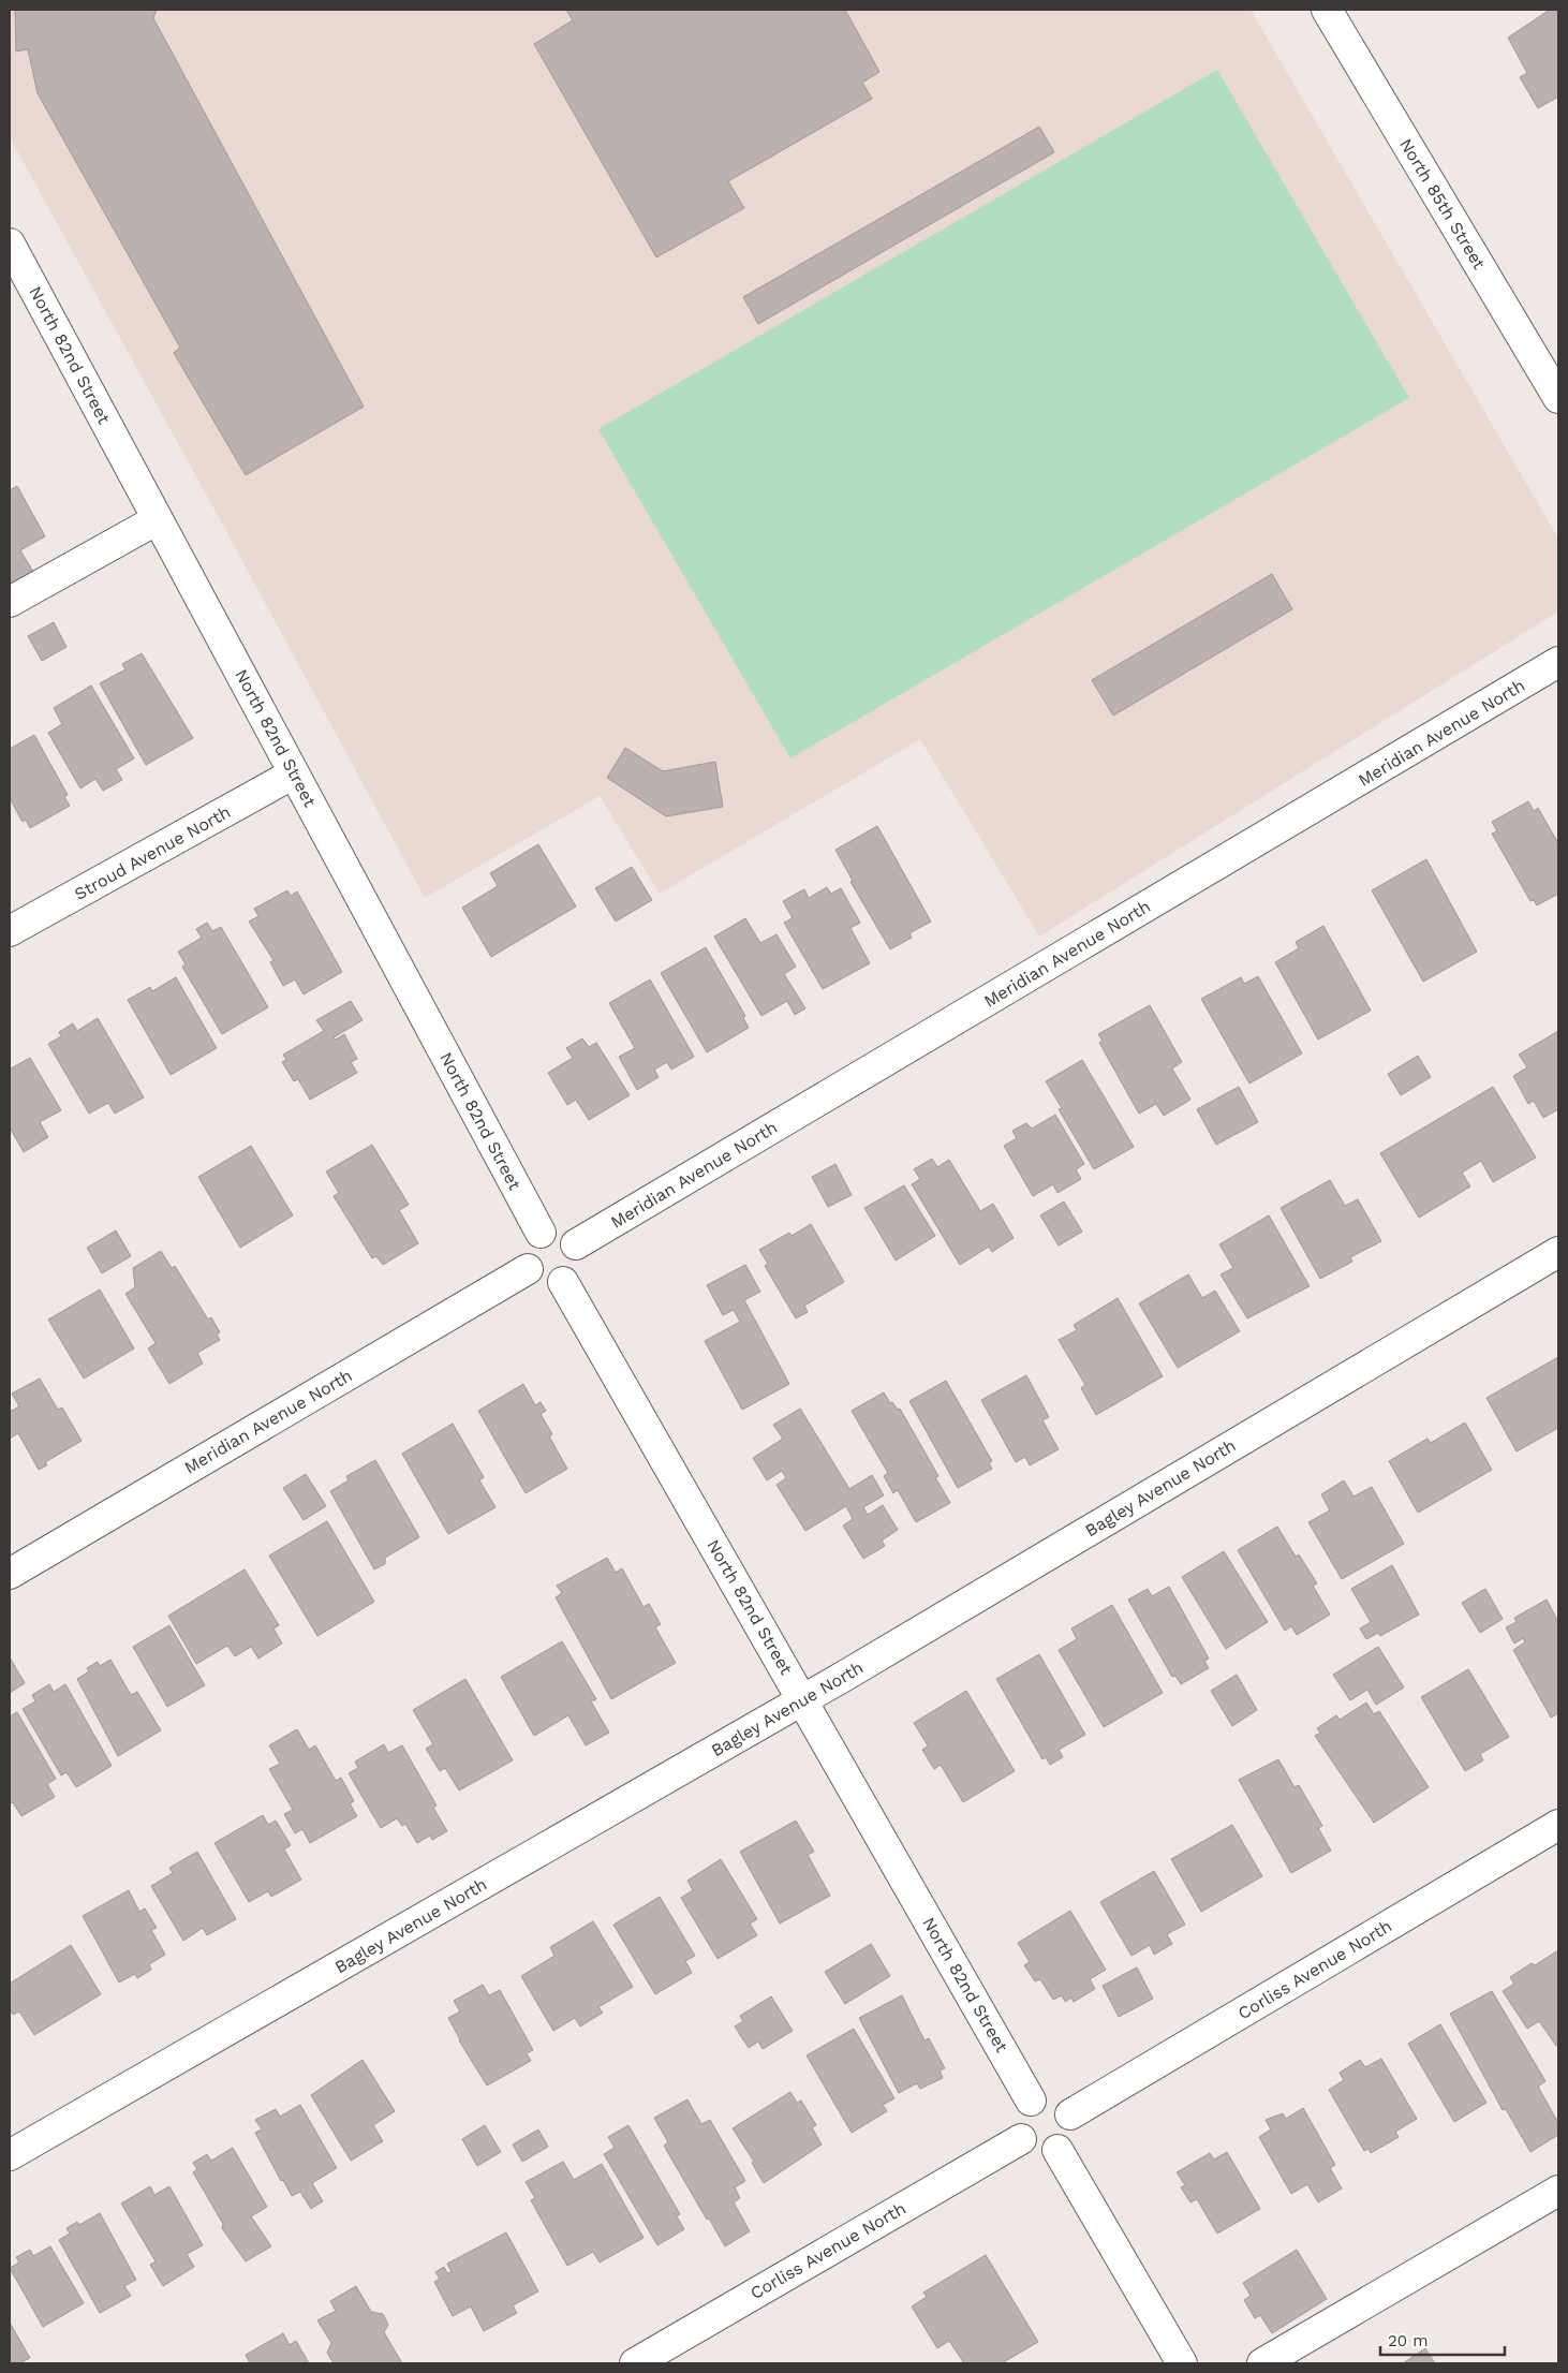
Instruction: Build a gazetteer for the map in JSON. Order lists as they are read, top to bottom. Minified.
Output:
{"streets":{"street":["North 85th Street","North 82nd Street","Meridian Avenue North","Stroud Avenue North","Bagley Avenue North","Corliss Avenue North"]},"crossings":[["North 82nd Street","Meridian Avenue North"],["North 82nd Street","Stroud Avenue North"],["North 82nd Street","Bagley Avenue North"],["North 82nd Street","Corliss Avenue North"]],"scale_bar":"20 m"}
